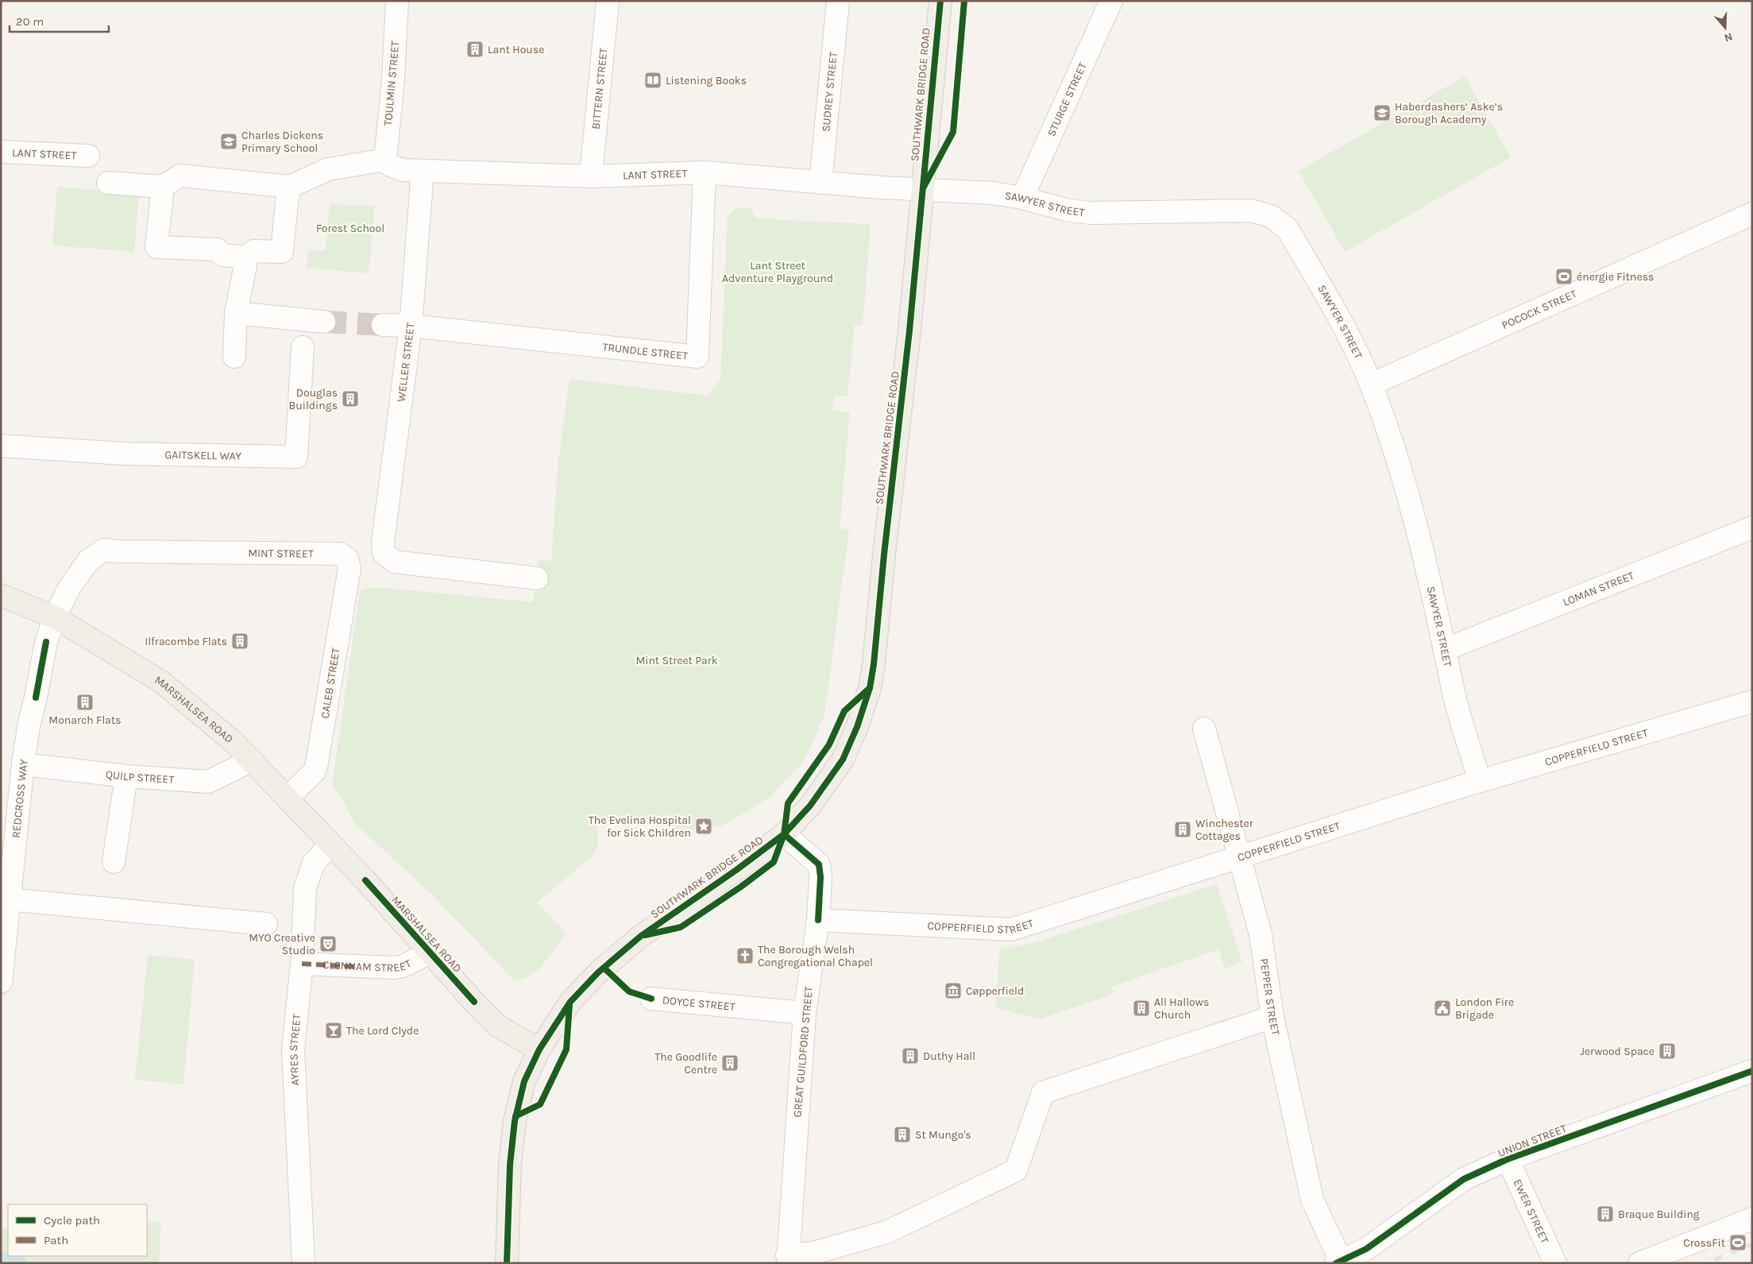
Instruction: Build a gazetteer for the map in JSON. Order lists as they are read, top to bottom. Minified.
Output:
{"streets":{"main road":["SOUTHWARK BRIDGE ROAD","MARSHALSEA ROAD"],"street":["TOULMIN STREET","BITTERN STREET","SUDREY STREET","STURGE STREET","LANT STREET","SAWYER STREET","POCOCK STREET","TRUNDLE STREET","WELLER STREET","GAITSKELL WAY","MINT STREET","LOMAN STREET","CALEB STREET","COPPERFIELD STREET","QUILP STREET","REDCROSS WAY","CLENNAM STREET","PEPPER STREET","DOYCE STREET","AYRES STREET","GREAT GUILDFORD STREET","UNION STREET","EWER STREET"]},"crossings":[["TOULMIN STREET","LANT STREET"],["BITTERN STREET","LANT STREET"],["SUDREY STREET","LANT STREET"],["SOUTHWARK BRIDGE ROAD","LANT STREET"],["SOUTHWARK BRIDGE ROAD","SAWYER STREET"],["SOUTHWARK BRIDGE ROAD","MARSHALSEA ROAD"],["SOUTHWARK BRIDGE ROAD","GREAT GUILDFORD STREET"],["STURGE STREET","SAWYER STREET"],["LANT STREET","SAWYER STREET"],["LANT STREET","TRUNDLE STREET"],["LANT STREET","WELLER STREET"],["SAWYER STREET","POCOCK STREET"],["SAWYER STREET","LOMAN STREET"],["SAWYER STREET","COPPERFIELD STREET"],["TRUNDLE STREET","WELLER STREET"],["MINT STREET","CALEB STREET"],["MINT STREET","MARSHALSEA ROAD"],["MINT STREET","REDCROSS WAY"],["CALEB STREET","MARSHALSEA ROAD"],["MARSHALSEA ROAD","QUILP STREET"],["MARSHALSEA ROAD","REDCROSS WAY"],["MARSHALSEA ROAD","CLENNAM STREET"],["MARSHALSEA ROAD","AYRES STREET"],["COPPERFIELD STREET","PEPPER STREET"],["COPPERFIELD STREET","GREAT GUILDFORD STREET"],["QUILP STREET","REDCROSS WAY"],["CLENNAM STREET","AYRES STREET"],["PEPPER STREET","UNION STREET"],["DOYCE STREET","GREAT GUILDFORD STREET"],["UNION STREET","EWER STREET"]],"parks":["Forest School","Lant Street Adventure Playground","Mint Street Park"],"places":{"building":["Lant House","Douglas Buildings","Ilfracombe Flats","Monarch Flats","Winchester Cottages","All Hallows Church","Jerwood Space","Duthy Hall","The Goodlife Centre","St Mungo's","Braque Building"],"library":["Listening Books"],"school or university":["Haberdashers’ Aske’s Borough Academy","Charles Dickens Primary School"],"sports":["énergie Fitness","CrossFit"],"place":["The Evelina Hospital for Sick Children"],"theatre":["MYO Creative Studio"],"church":["The Borough Welsh Congregational Chapel"],"museum":["Cøpperfield"],"public building":["London Fire Brigade"],"bar":["The Lord Clyde"]},"legend":["Cycle path","Path"],"scale_bar":"20 m","north":"bottom"}
